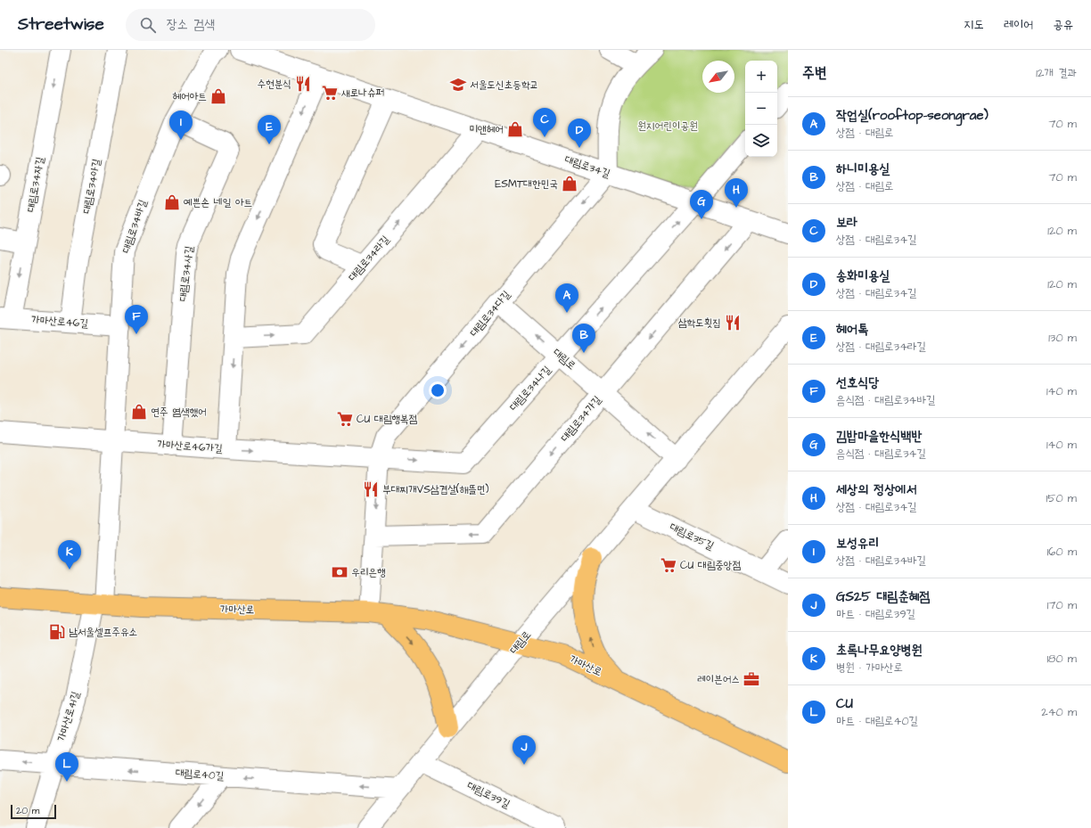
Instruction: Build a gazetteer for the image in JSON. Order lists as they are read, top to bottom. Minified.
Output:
{"streets":{"main road":["가마산로"],"street":["대림로34길","대림로34자길","대림로34아길","대림로34바길","대림로34라길","대림로34사길","대림로34다길","가마산로46길","대림로","대림로34나길","대림로34가길","가마산로46가길","대림로35길","가마산로41길","대림로40길","대림로39길"]},"crossings":[["대림로34길","대림로34라길"],["대림로34길","대림로34다길"],["대림로34길","대림로34나길"],["대림로34길","대림로34가길"],["대림로34자길","가마산로46길"],["대림로34아길","가마산로46길"],["대림로34바길","대림로34사길"],["대림로34바길","가마산로46길"],["대림로34바길","가마산로46가길"],["대림로34사길","가마산로46가길"],["대림로34다길","대림로"],["대림로34다길","대림로34나길"],["대림로34다길","가마산로46가길"],["대림로","대림로34나길"],["대림로","대림로34가길"],["대림로","대림로35길"],["대림로","가마산로"],["대림로","대림로40길"],["대림로","대림로39길"],["대림로34나길","가마산로46가길"],["가마산로","가마산로41길"],["가마산로41길","대림로40길"]],"one_way":["대림로34자길","대림로34라길","대림로34다길","대림로34나길","대림로34가길","가마산로46가길","대림로40길"],"parks":["원지어린이공원"],"places":{"restaurant":["수현분식","삼학도횟집","부대찌개VS삼겹살(해뜰면)"],"school or university":["서울도신초등학교"],"supermarket":["새로나슈퍼","CU 대림행복점","CU 대림중앙점"],"shop":["헤어아트","미앤헤어","ESMT대한민국","예쁜손 네일 아트","연주 염색했어"],"bank":["우리은행"],"fuel station":["남서울셀프주유소"],"office":["레이븐어스"]},"scale_bar":"20 m","north":"bottom left","page":{"header":"Streetwise","search":"장소 검색","nav":["지도","레이어","공유"],"heading":["주변","12개 결과"],"map_buttons":["+","−"],"list":[{"mark":"A","name":"작업실(rooftop-seongrae)","note":"상점 · 대림로","value":"70 m"},{"mark":"B","name":"하니미용실","note":"상점 · 대림로","value":"70 m"},{"mark":"C","name":"보라","note":"상점 · 대림로34길","value":"120 m"},{"mark":"D","name":"송화미용실","note":"상점 · 대림로34길","value":"120 m"},{"mark":"E","name":"헤어톡","note":"상점 · 대림로34라길","value":"130 m"},{"mark":"F","name":"선호식당","note":"음식점 · 대림로34바길","value":"140 m"},{"mark":"G","name":"김밥마을한식백반","note":"음식점 · 대림로34길","value":"140 m"},{"mark":"H","name":"세상의 정상에서","note":"상점 · 대림로34길","value":"150 m"},{"mark":"I","name":"보성유리","note":"상점 · 대림로34바길","value":"160 m"},{"mark":"J","name":"GS25 대림춘혜점","note":"마트 · 대림로39길","value":"170 m"},{"mark":"K","name":"초록나무요양병원","note":"병원 · 가마산로","value":"180 m"},{"mark":"L","name":"CU","note":"마트 · 대림로40길","value":"240 m"}],"pins":["C","I","E","D","H","G","A","F","B","K","J","L"],"scale":"20 m"}}
